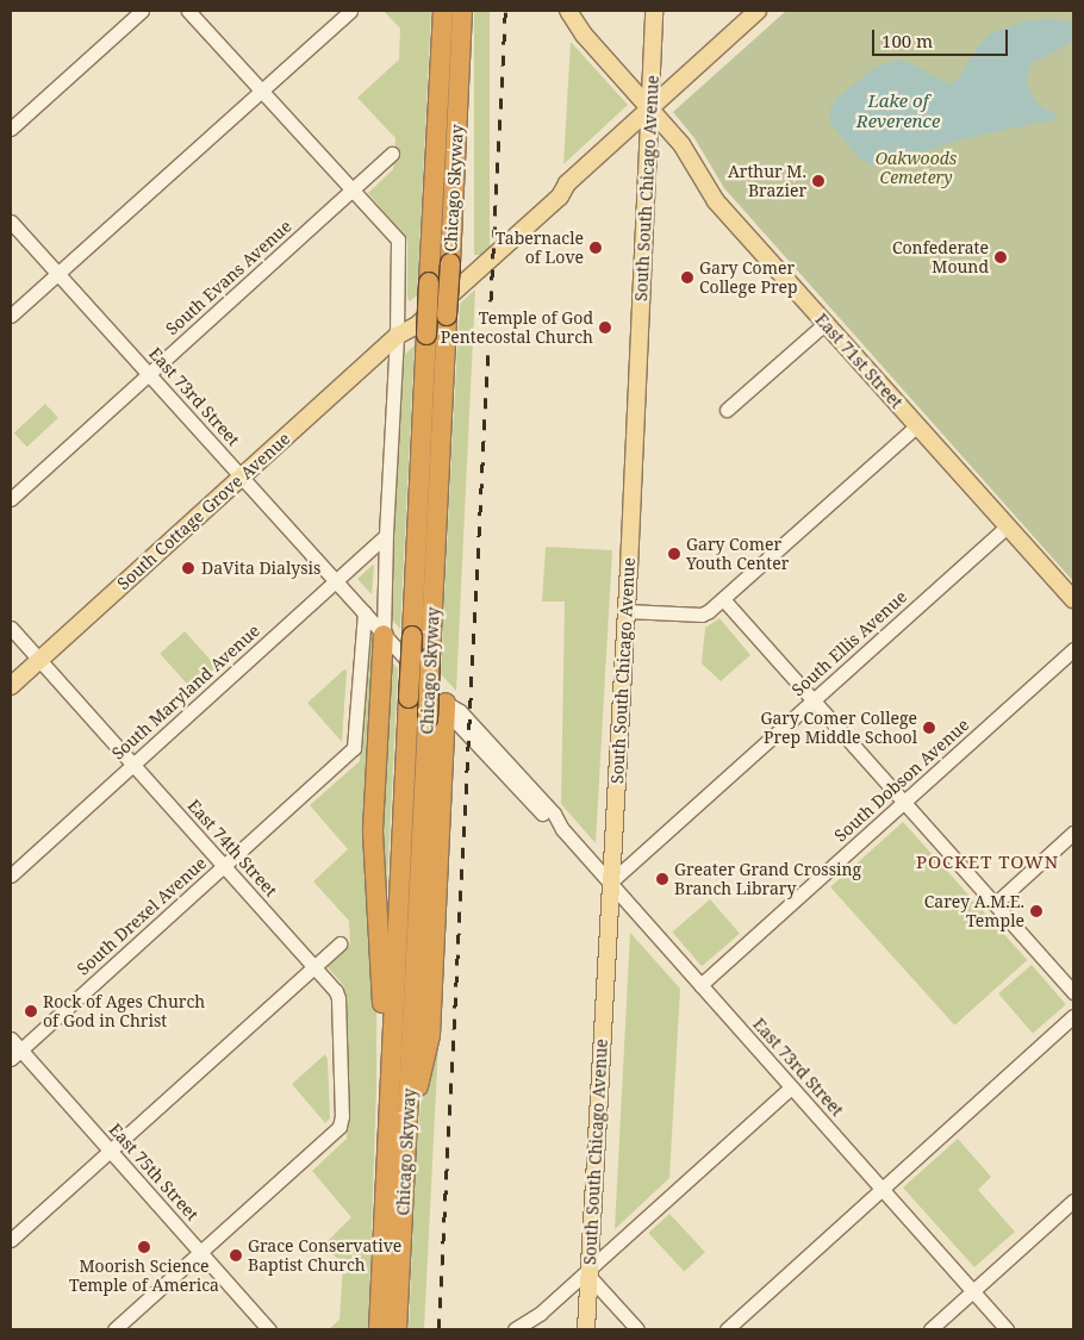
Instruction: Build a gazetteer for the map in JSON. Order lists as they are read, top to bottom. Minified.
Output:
{"streets":{"highway":["Chicago Skyway"],"main road":["South South Chicago Avenue","East 71st Street","South Cottage Grove Avenue"],"street":["South Evans Avenue","East 73rd Street","South Ellis Avenue","South Maryland Avenue","South Dobson Avenue","East 74th Street","South Drexel Avenue","East 75th Street"]},"crossings":[["South South Chicago Avenue","East 71st Street"],["South South Chicago Avenue","East 73rd Street"],["South South Chicago Avenue","South Cottage Grove Avenue"],["South South Chicago Avenue","South Ellis Avenue"],["South Evans Avenue","East 73rd Street"],["East 71st Street","South Cottage Grove Avenue"],["East 71st Street","South Ellis Avenue"],["East 73rd Street","South Cottage Grove Avenue"],["East 73rd Street","South Ellis Avenue"],["East 73rd Street","South Maryland Avenue"],["East 73rd Street","South Dobson Avenue"],["East 73rd Street","South Drexel Avenue"],["South Cottage Grove Avenue","East 74th Street"],["South Maryland Avenue","East 74th Street"],["East 74th Street","South Drexel Avenue"],["East 74th Street","East 75th Street"],["South Drexel Avenue","East 75th Street"]],"districts":["POCKET TOWN"],"water":["Lake of Reverence"],"parks":["Oakwoods Cemetery"],"places":["Arthur M. Brazier","Tabernacle of Love","Confederate Mound","Gary Comer College Prep","Temple of God Pentecostal Church","Gary Comer Youth Center","DaVita Dialysis","Gary Comer College Prep Middle School","Greater Grand Crossing Branch Library","Carey A.M.E. Temple","Rock of Ages Church of God in Christ","Moorish Science Temple of America","Grace Conservative Baptist Church"],"scale_bar":"100 m"}
